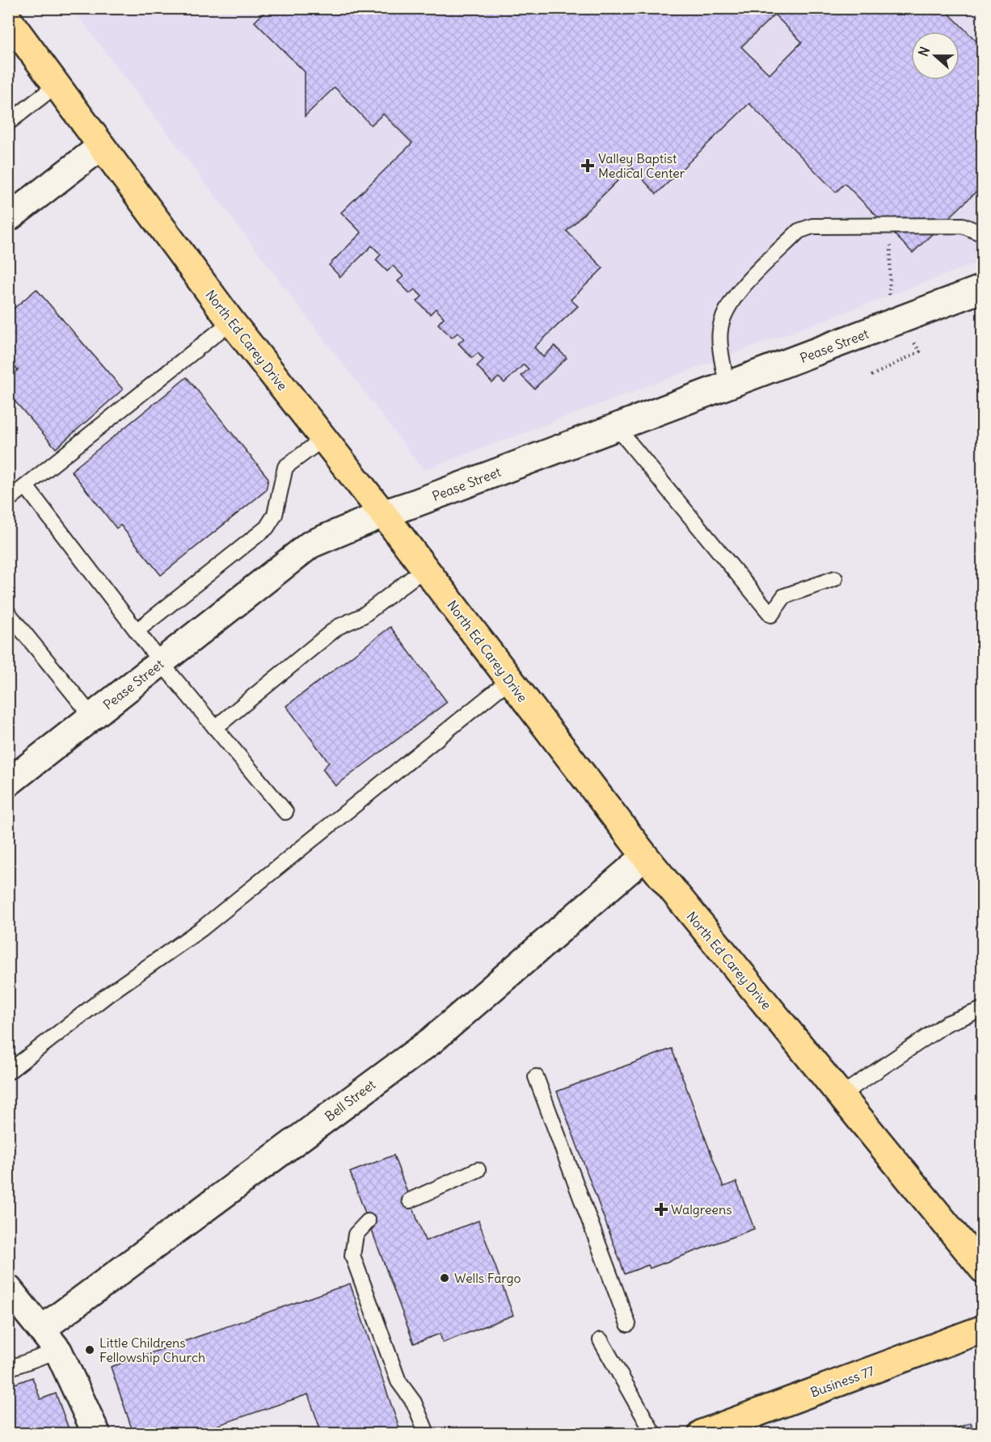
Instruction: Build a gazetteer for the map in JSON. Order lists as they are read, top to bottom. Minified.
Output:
{"streets":{"main road":["North Ed Carey Drive","Business 77"],"street":["Pease Street","Bell Street"]},"crossings":[["North Ed Carey Drive","Pease Street"],["North Ed Carey Drive","Bell Street"]],"places":{"health":["Valley Baptist Medical Center","Walgreens"],"other":["Wells Fargo","Little Childrens Fellowship Church"]},"north":"left"}
